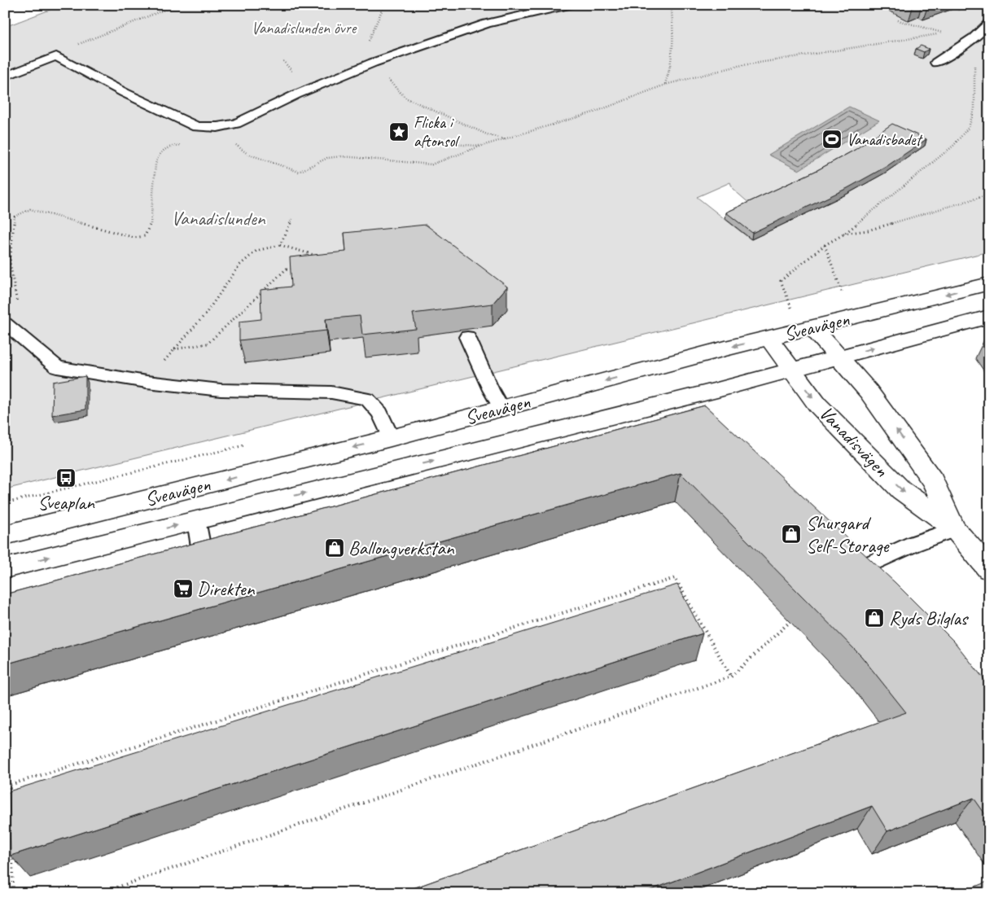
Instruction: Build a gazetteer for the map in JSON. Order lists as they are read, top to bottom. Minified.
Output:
{"streets":{"main road":["Sveavägen","Vanadisvägen"]},"crossings":[["Sveavägen","Vanadisvägen"]],"parks":["Vanadislunden övre","Vanadislunden"],"places":{"place":["Flicka i aftonsol"],"sports":["Vanadisbadet"],"bus stop":["Sveaplan"],"shop":["Shurgard Self-Storage","Ballongverkstan","Ryds Bilglas"],"supermarket":["Direkten"]}}
